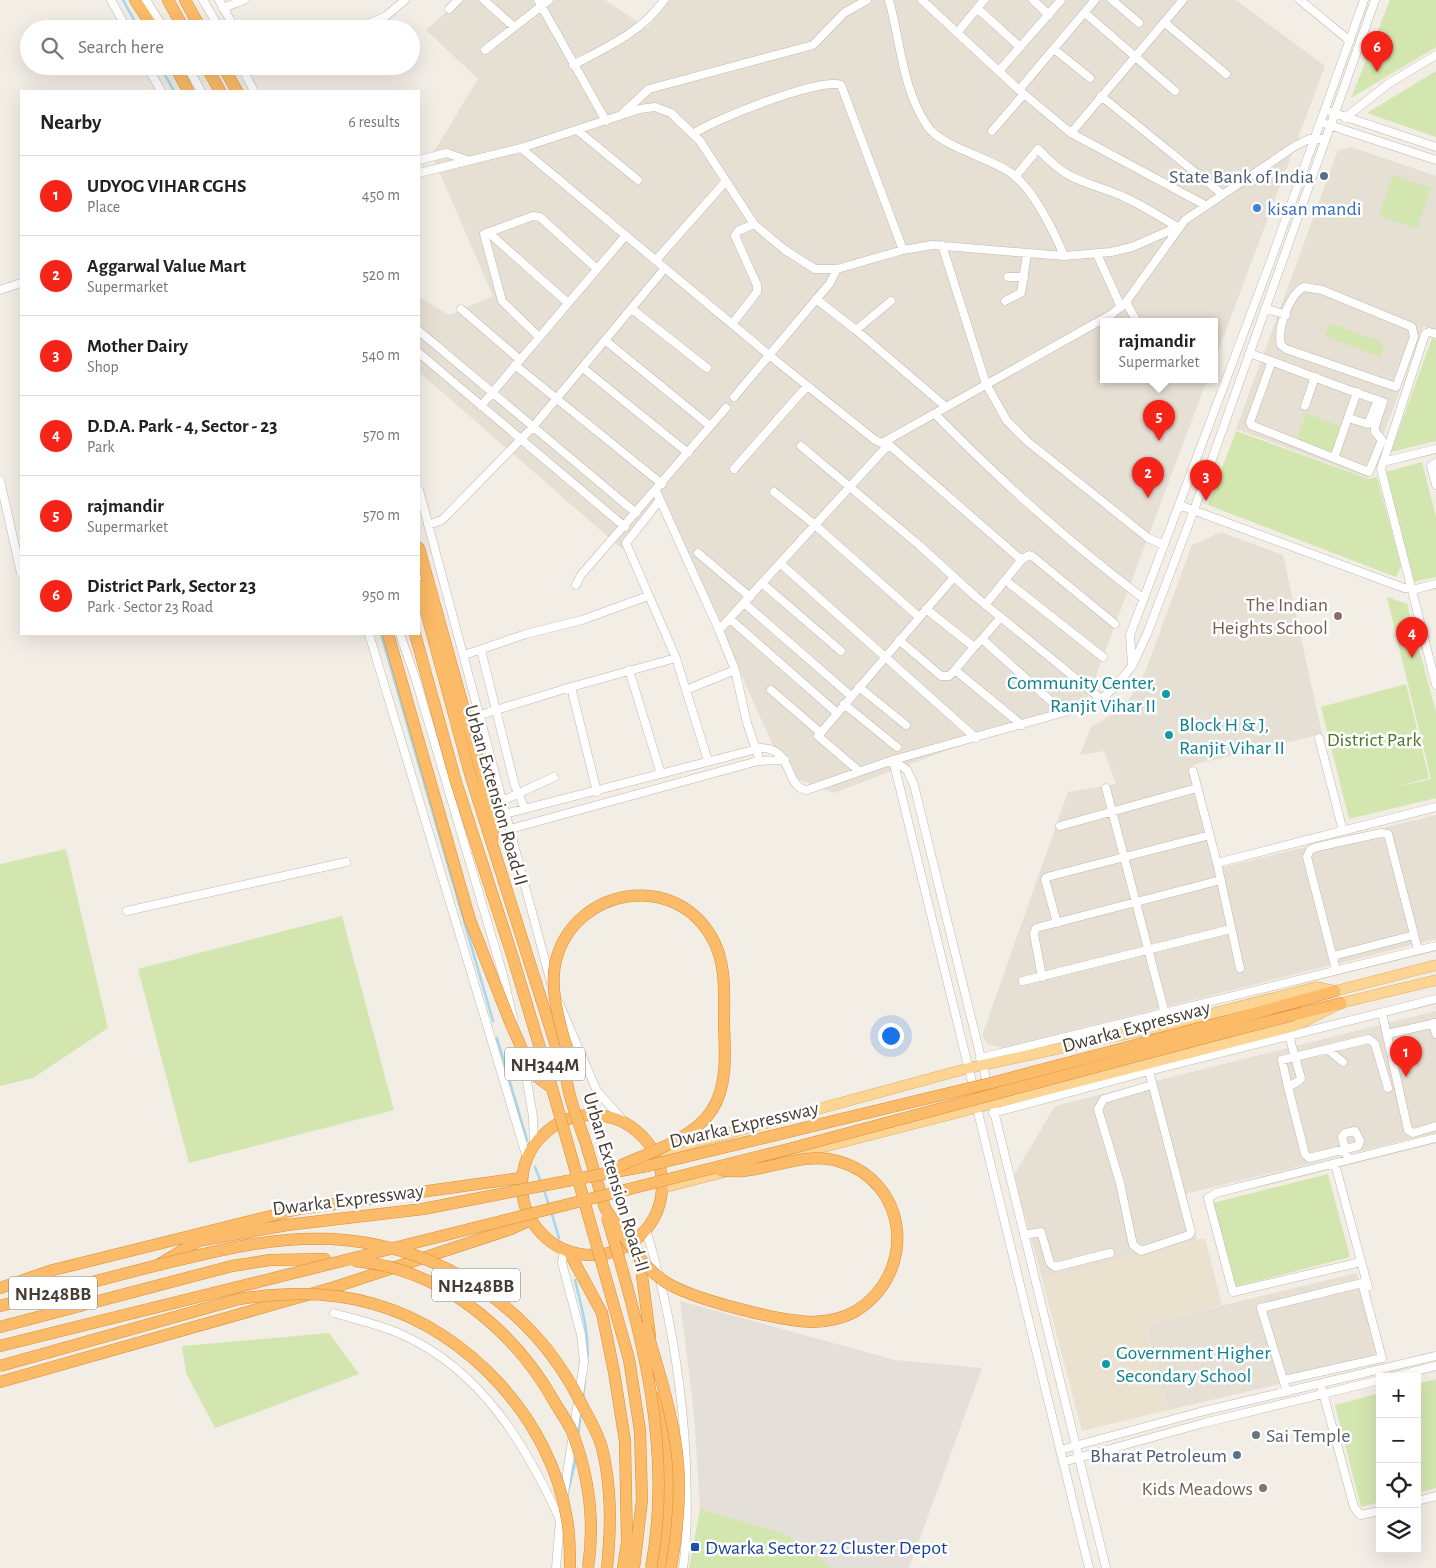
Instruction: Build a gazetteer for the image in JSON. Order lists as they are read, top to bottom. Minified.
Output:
{"streets":{"highway":["Urban Extension Road-II","Dwarka Expressway","NH344M","NH248BB"]},"parks":["District Park"],"places":{"other":["State Bank of India","kisan mandi","The Indian Heights School","Community Center, Ranjit Vihar II","Block H & J, Ranjit Vihar II","Government Higher Secondary School","Sai Temple","Bharat Petroleum","Kids Meadows"],"transit":["Dwarka Sector 22 Cluster Depot"]},"page":{"search":"Search here","pins":["6","5","2","3","4","1"],"heading":["Nearby","6 results"],"list":[{"mark":"1","name":"UDYOG VIHAR CGHS","note":"Place","value":"450 m"},{"mark":"2","name":"Aggarwal Value Mart","note":"Supermarket","value":"520 m"},{"mark":"3","name":"Mother Dairy","note":"Shop","value":"540 m"},{"mark":"4","name":"D.D.A. Park - 4, Sector - 23","note":"Park","value":"570 m"},{"mark":"5","name":"rajmandir","note":"Supermarket","value":"570 m"},{"mark":"6","name":"District Park, Sector 23","note":"Park · Sector 23 Road","value":"950 m"}],"popup":["rajmandir","Supermarket"],"map_buttons":["+","−"]}}
